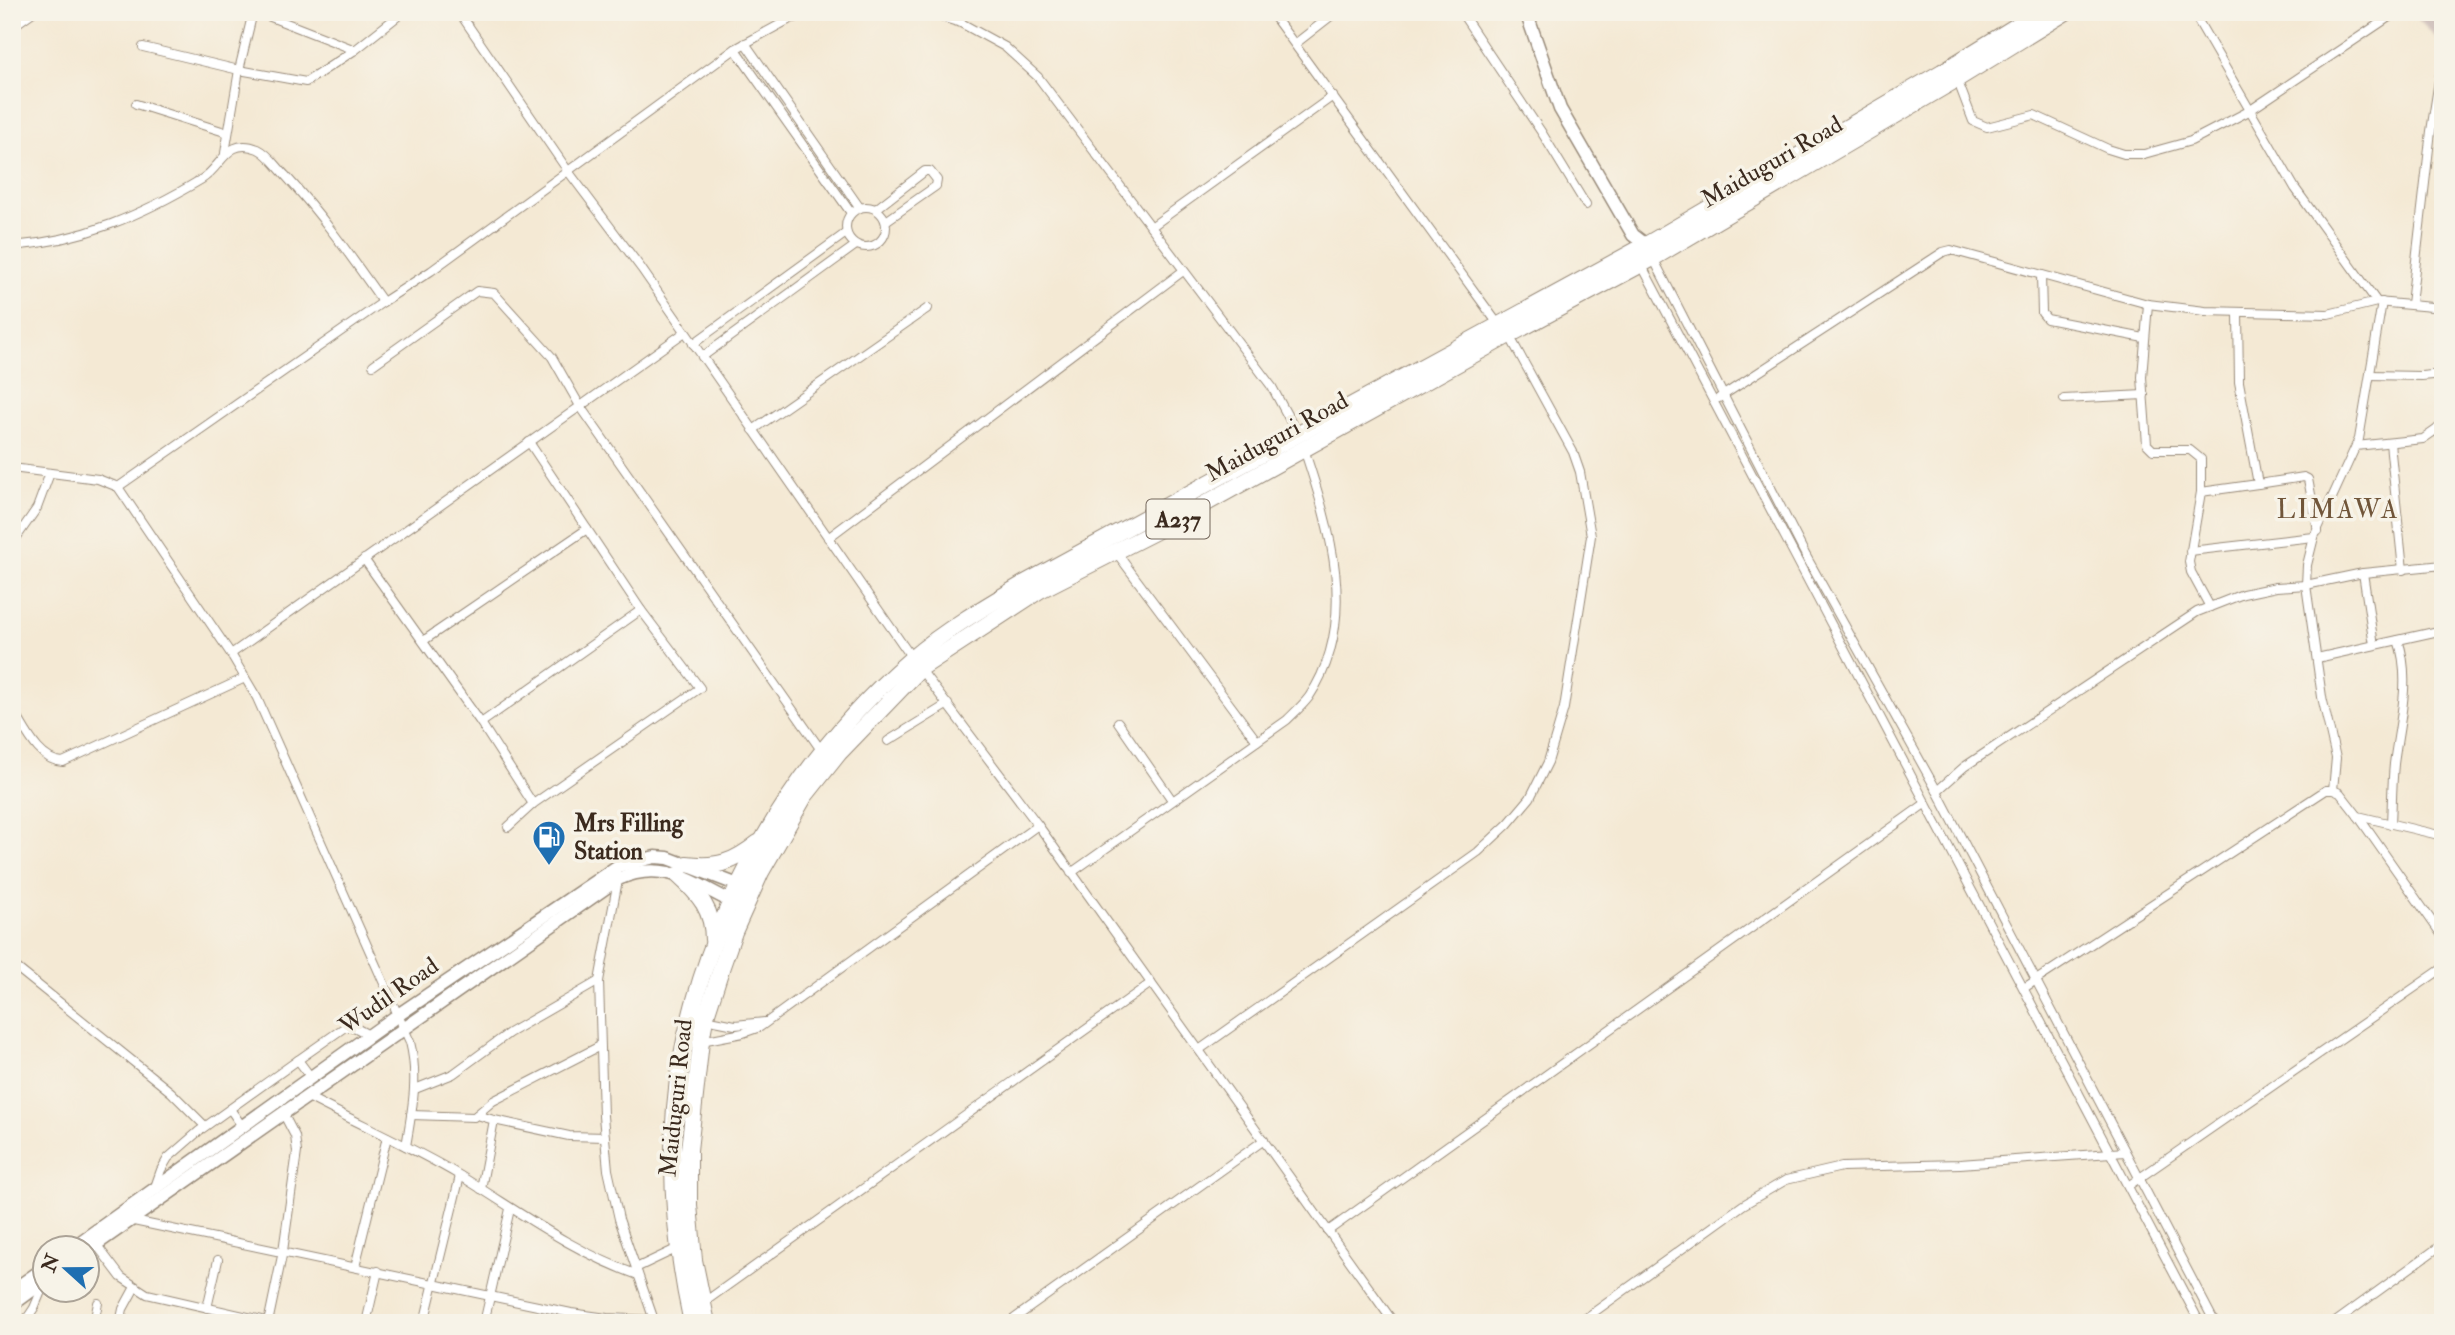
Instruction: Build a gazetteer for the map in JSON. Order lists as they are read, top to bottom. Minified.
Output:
{"streets":{"highway":["Maiduguri Road","A237"],"main road":["Wudil Road"]},"crossings":[["Maiduguri Road","Wudil Road"]],"districts":["LIMAWA"],"places":{"fuel station":["Mrs Filling Station"]},"north":"left"}
